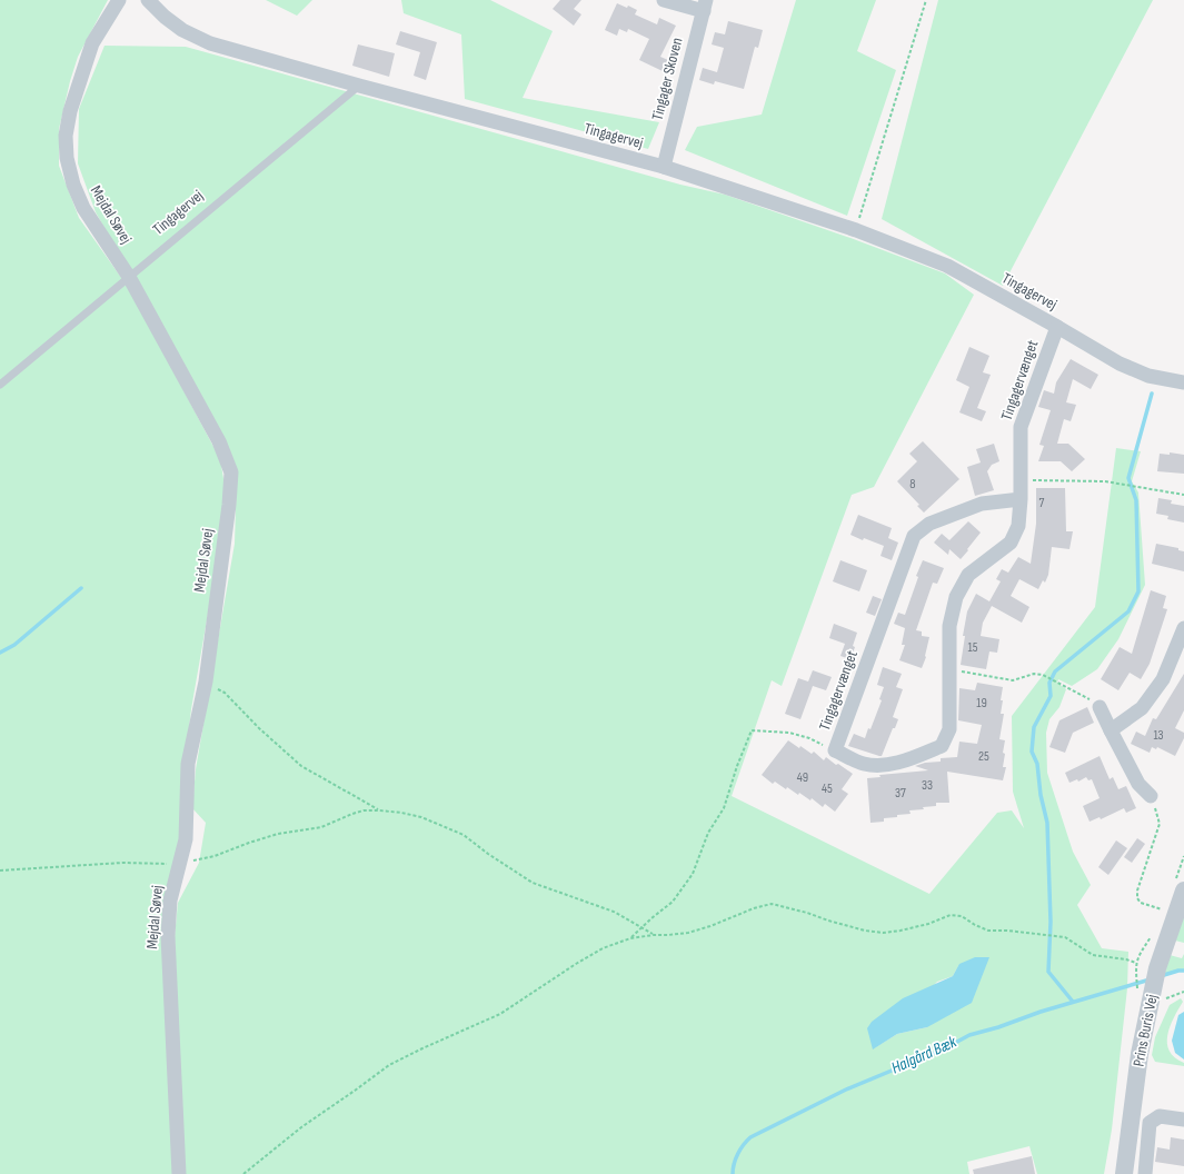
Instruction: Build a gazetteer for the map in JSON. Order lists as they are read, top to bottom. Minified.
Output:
{"streets":{"street":["Tingager Skoven","Tingagervej","Mejdal Søvej","Tingagervænget","Prins Buris Vej"]},"crossings":[["Tingager Skoven","Tingagervej"],["Tingagervej","Mejdal Søvej"],["Tingagervej","Tingagervænget"]],"water":["Halgård Bæk"],"house_numbers":["8","7","15","19","13","25","49","33","45","37"]}
